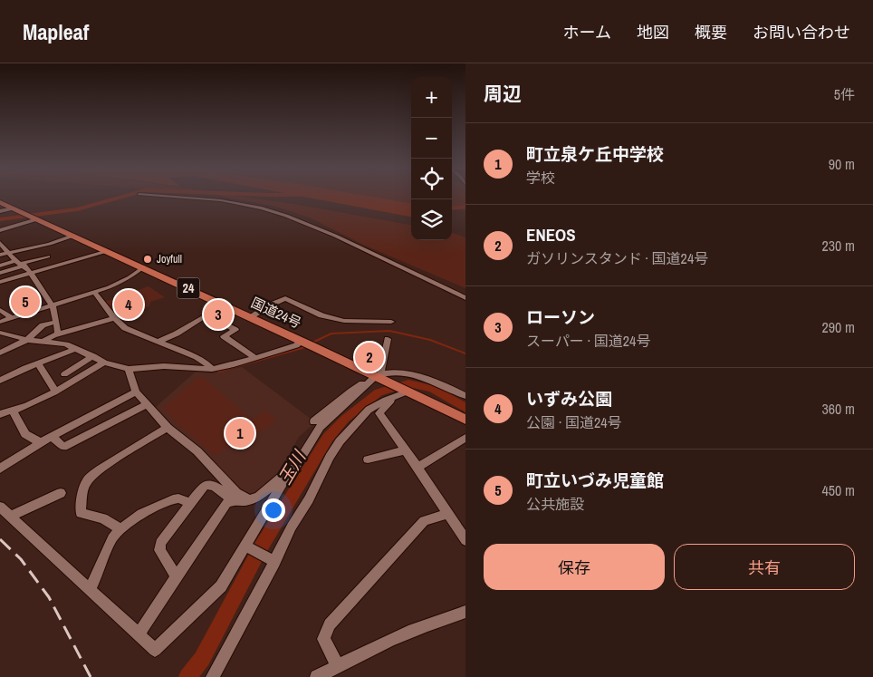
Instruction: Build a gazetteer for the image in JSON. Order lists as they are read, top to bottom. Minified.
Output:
{"streets":{"highway":["24","国道24号"]},"water":["玉川"],"places":["Joyfull"],"page":{"header":"Mapleaf","nav":["ホーム","地図","概要","お問い合わせ"],"heading":["周辺","5件"],"map_buttons":["+","−"],"list":[{"mark":"1","name":"町立泉ケ丘中学校","note":"学校","value":"90 m"},{"mark":"2","name":"ENEOS","note":"ガソリンスタンド · 国道24号","value":"230 m"},{"mark":"3","name":"ローソン","note":"スーパー · 国道24号","value":"290 m"},{"mark":"4","name":"いずみ公園","note":"公園 · 国道24号","value":"360 m"},{"mark":"5","name":"町立いづみ児童館","note":"公共施設","value":"450 m"}],"pins":["5","4","3","2","1"],"buttons":["保存","共有"]}}
